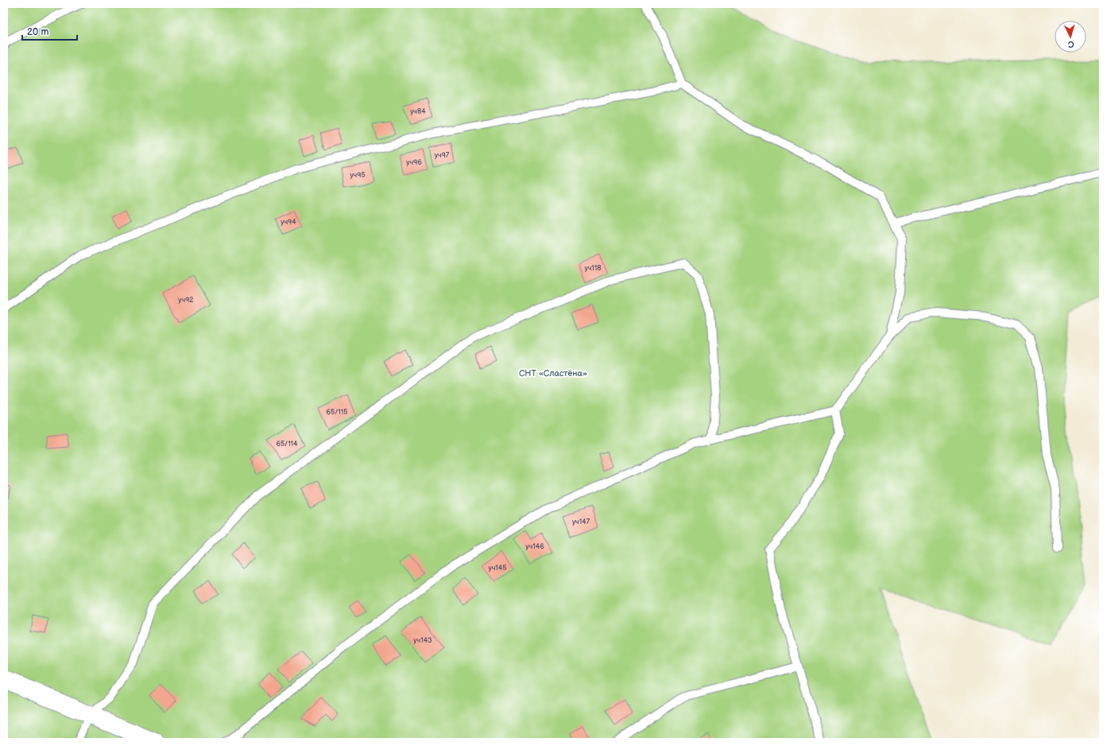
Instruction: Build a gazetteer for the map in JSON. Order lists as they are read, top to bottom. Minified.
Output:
{"parks":["СНТ «Сластёна»"],"house_numbers":["уч84","уч97","уч96","уч95","уч94","уч118","уч92","65/115","65/114","уч147","уч146","уч145","уч143"],"scale_bar":"20 m","north":"bottom"}
